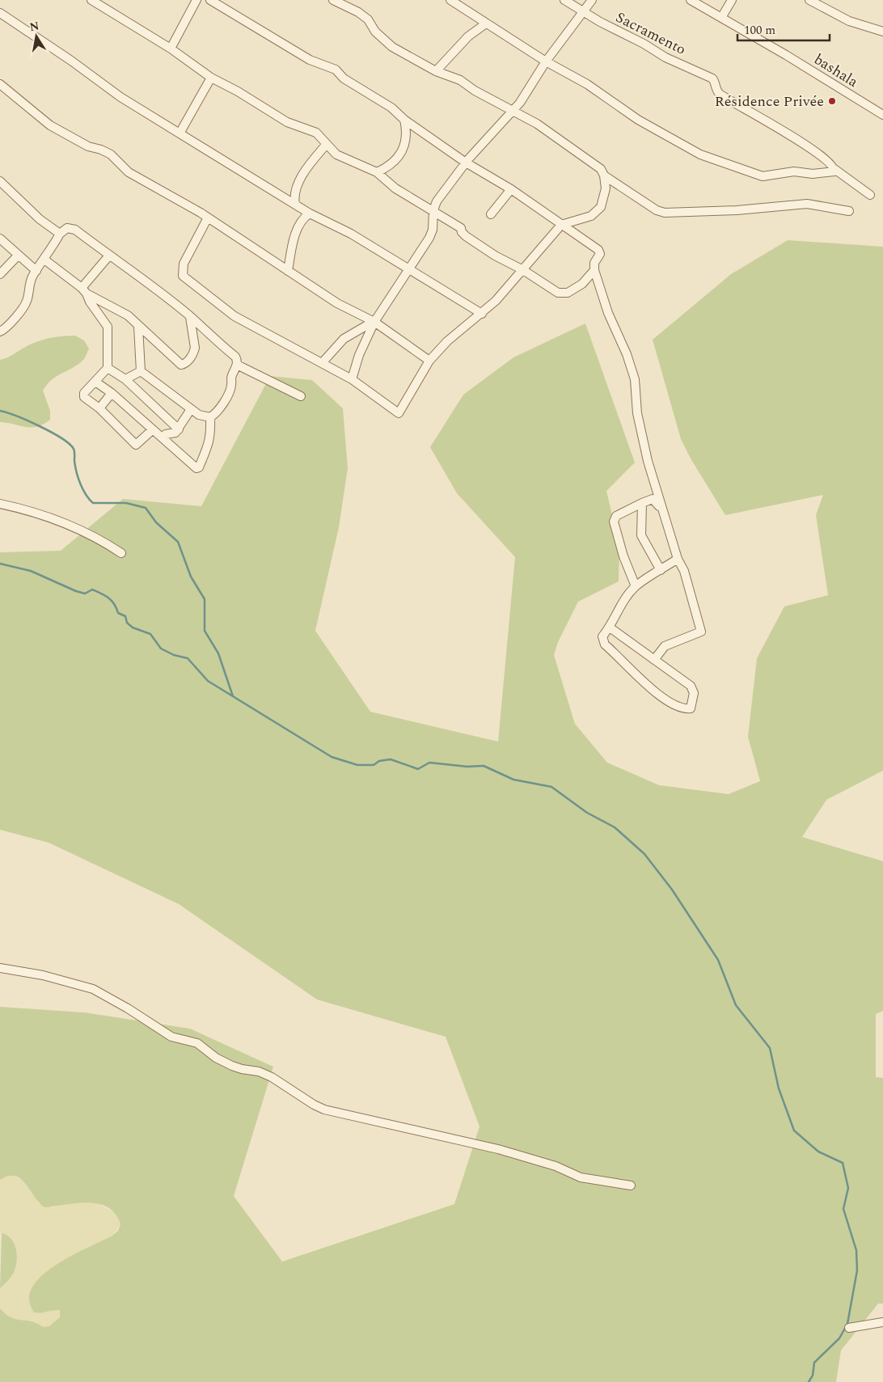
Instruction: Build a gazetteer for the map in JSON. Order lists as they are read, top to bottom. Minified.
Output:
{"streets":{"street":["Sacramento","bashala"]},"places":["Résidence Privée"],"scale_bar":"100 m","north":"top"}
